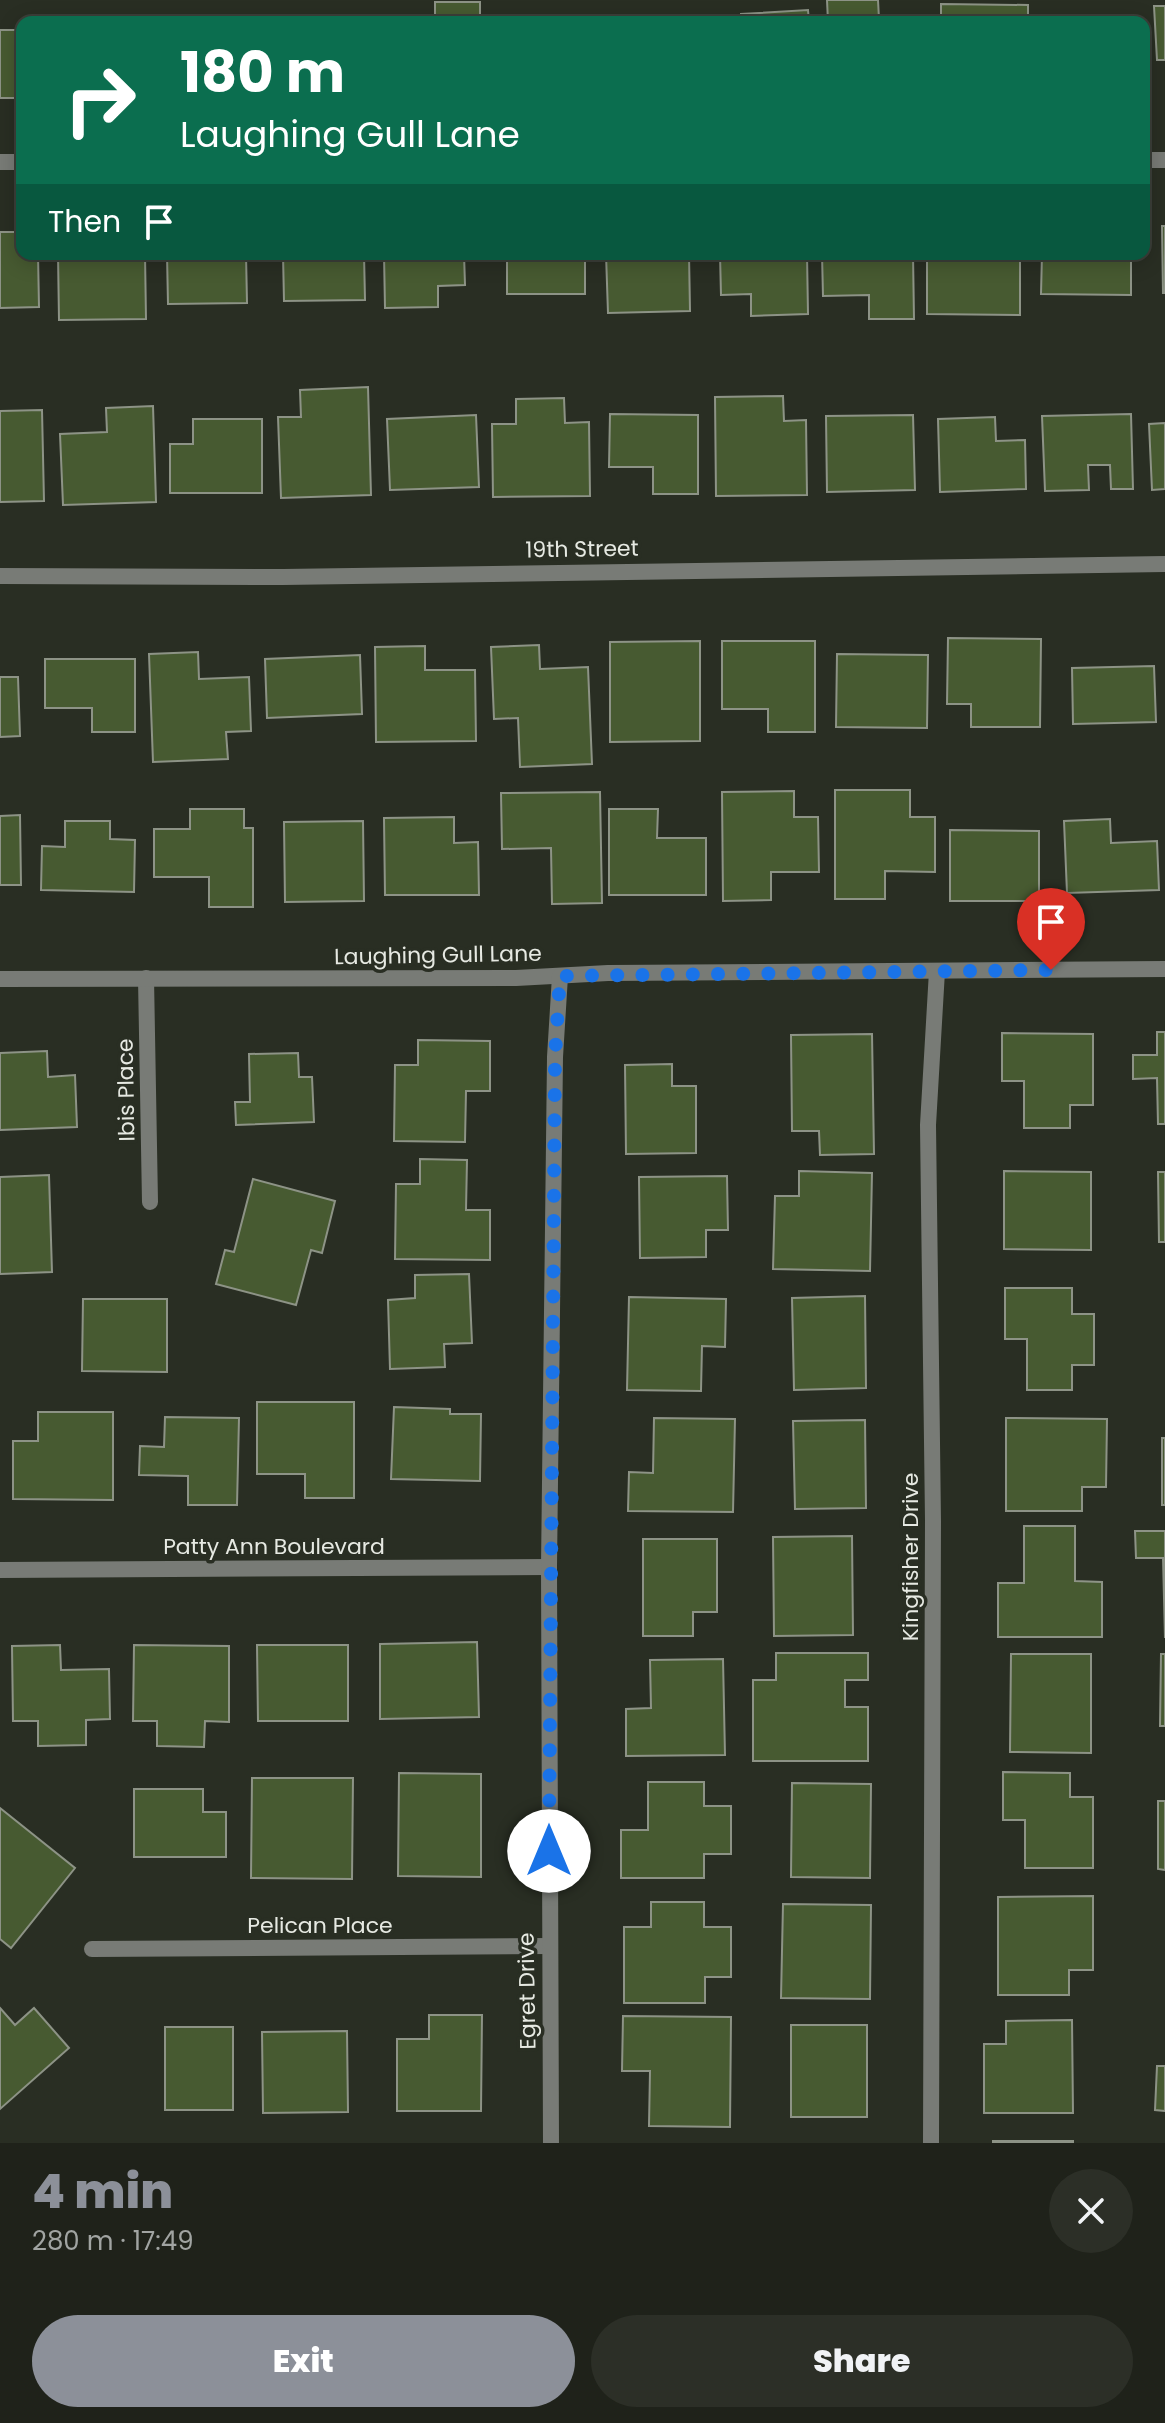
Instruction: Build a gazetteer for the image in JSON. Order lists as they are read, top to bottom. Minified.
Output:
{"streets":{"street":["19th Street","Laughing Gull Lane","Ibis Place","Patty Ann Boulevard","Kingfisher Drive","Pelican Place","Egret Drive"]},"crossings":[["Laughing Gull Lane","Ibis Place"],["Laughing Gull Lane","Kingfisher Drive"],["Laughing Gull Lane","Egret Drive"],["Patty Ann Boulevard","Egret Drive"],["Pelican Place","Egret Drive"]],"page":{"turn":["180 m","Laughing Gull Lane"],"then":"Then","heading":["4 min","280 m · 17:49"],"buttons":["Exit","Share"]}}
